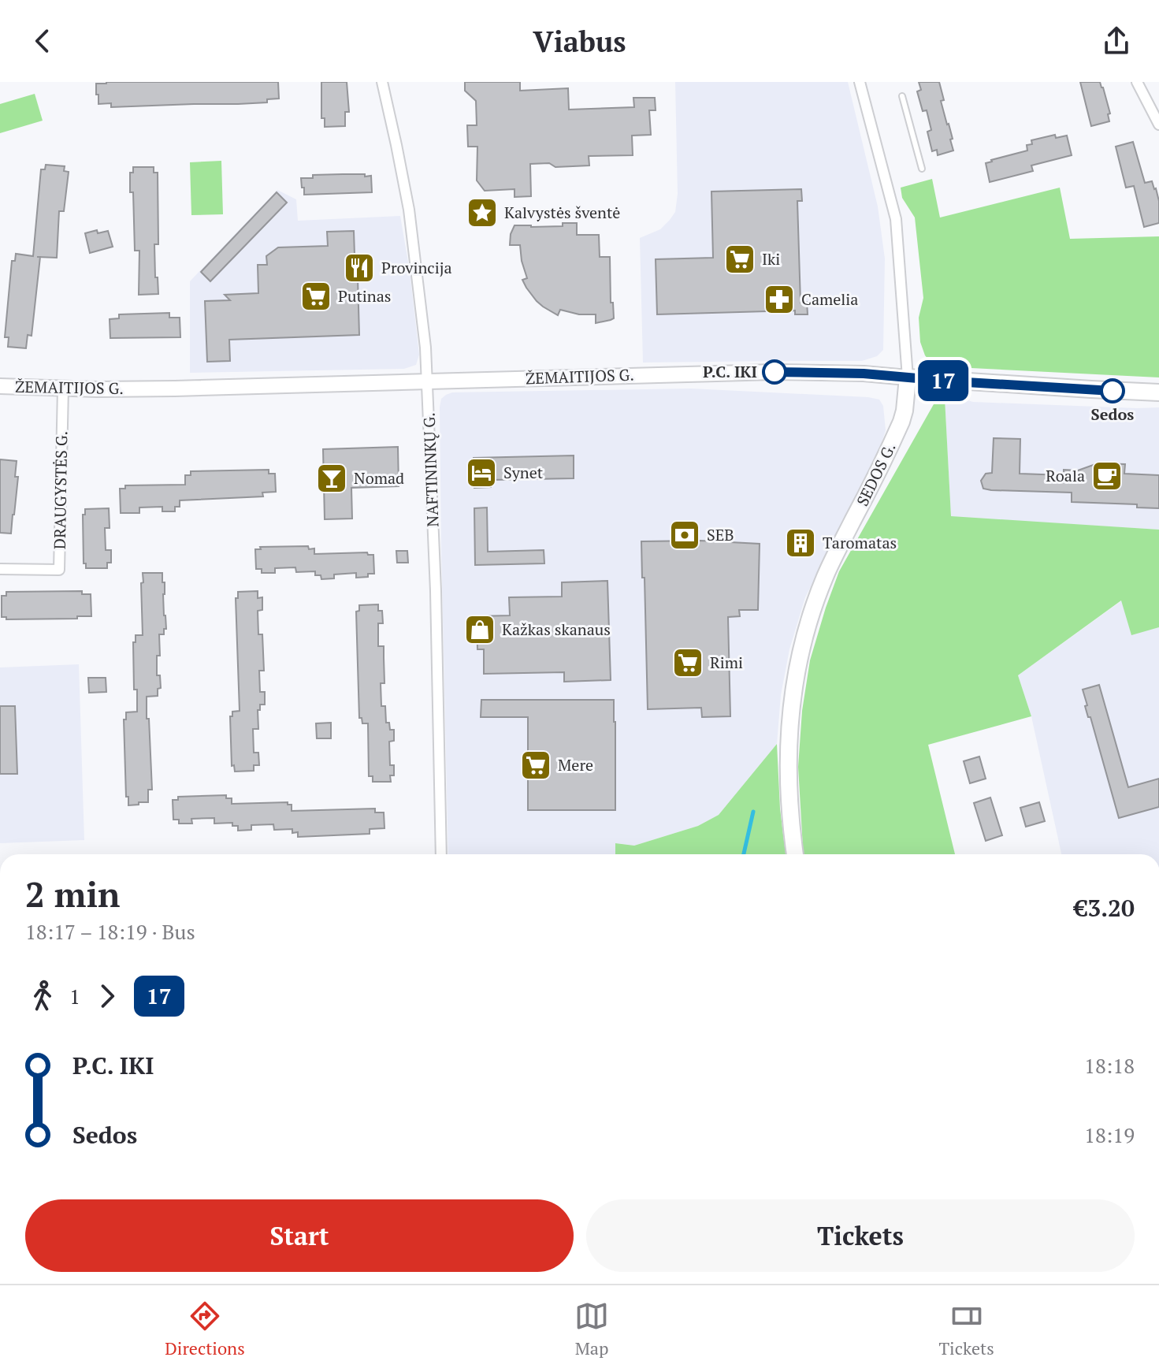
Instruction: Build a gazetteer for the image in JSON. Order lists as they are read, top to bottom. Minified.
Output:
{"streets":{"main road":["ŽEMAITIJOS G.","SEDOS G."],"street":["NAFTININKŲ G.","DRAUGYSTĖS G."]},"crossings":[["ŽEMAITIJOS G.","NAFTININKŲ G."],["ŽEMAITIJOS G.","SEDOS G."],["ŽEMAITIJOS G.","DRAUGYSTĖS G."]],"places":{"place":["Kalvystės šventė"],"supermarket":["Iki","Putinas","Rimi","Mere"],"restaurant":["Provincija"],"pharmacy":["Camelia"],"other":["P.C. IKI","Sedos"],"hotel":["Synet"],"cafe":["Roala"],"bar":["Nomad"],"bank":["SEB"],"building":["Taromatas"],"shop":["Kažkas skanaus"]},"lines":["bus line 17"],"page":{"header":"Viabus","on_map":"17","heading":["2 min","18:17 – 18:19 · Bus","€3.20"],"legs":["1","17"],"list":[{"name":"P.C. IKI","value":"18:18"},{"name":"Sedos","value":"18:19"}],"buttons":["Start","Tickets"],"tabs":["Directions","Map","Tickets"]}}
